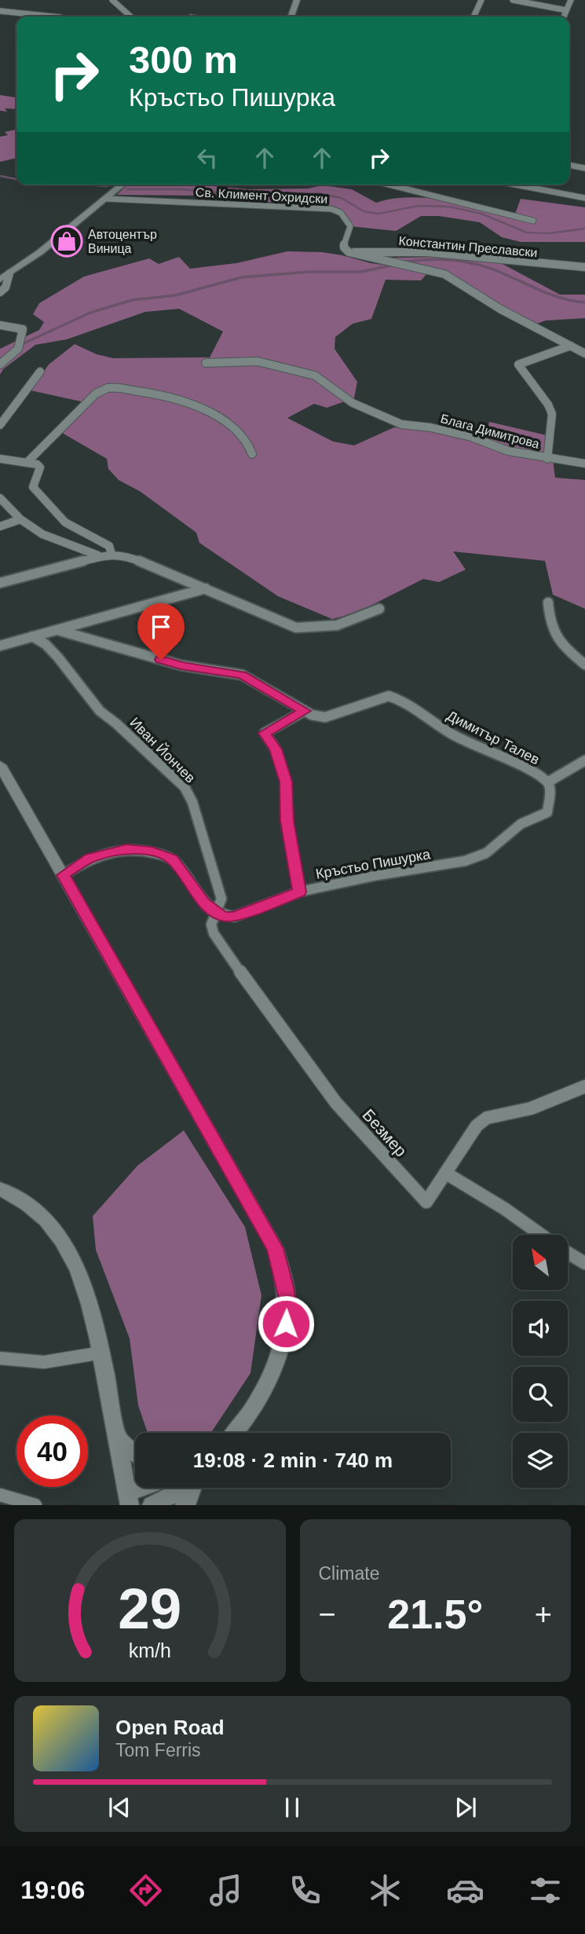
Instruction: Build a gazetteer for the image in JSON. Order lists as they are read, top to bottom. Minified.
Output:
{"streets":{"street":["Св. Климент Охридски","Константин Преславски","Блага Димитрова","Димитър Талев","Иван Йончев","Кръстьо Пишурка","Безмер"]},"crossings":[["Св. Климент Охридски","Константин Преславски"],["Димитър Талев","Кръстьо Пишурка"],["Иван Йончев","Кръстьо Пишурка"],["Иван Йончев","Безмер"],["Кръстьо Пишурка","Безмер"]],"places":{"shop":["Автоцентър Виница"]},"north":"top left","page":{"turn":["300 m","Кръстьо Пишурка"],"limit":"40","trip":"19:08 · 2 min · 740 m","tile":"Climate","heat":["−","21.5°","+"],"song":["Open Road","Tom Ferris"],"tabs":"19:06","gauge":["29","km/h"]}}
